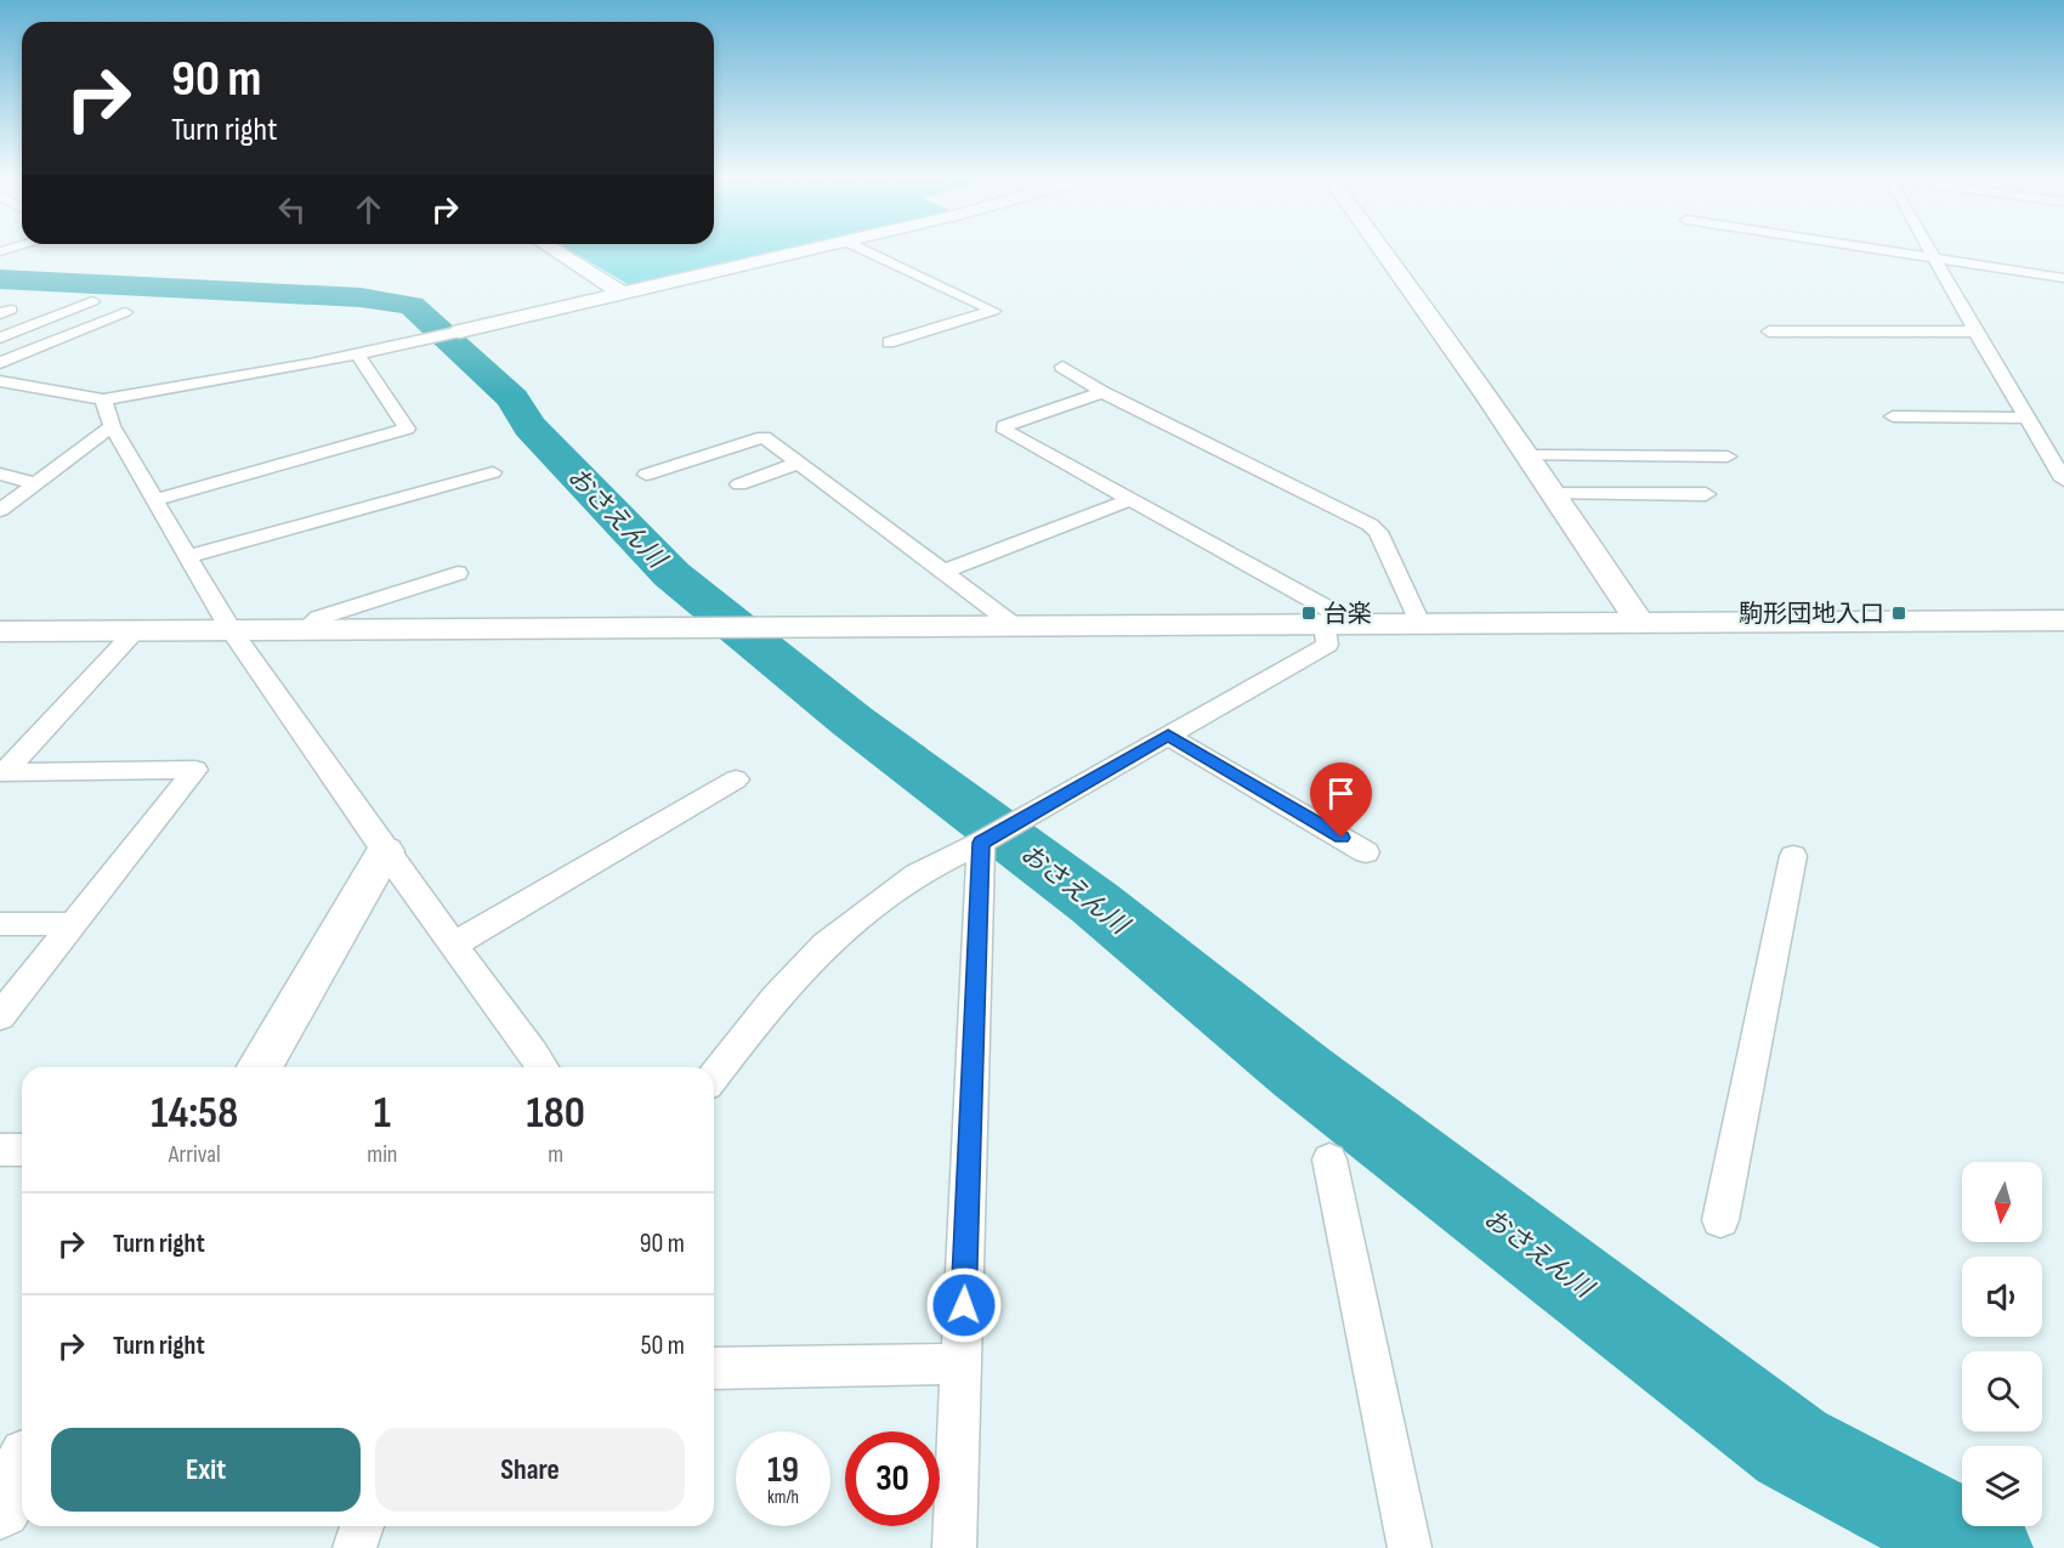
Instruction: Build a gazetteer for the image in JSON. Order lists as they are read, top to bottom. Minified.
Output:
{"water":["おさえん川"],"places":{"transit":["台楽","駒形団地入口"]},"north":"bottom","page":{"turn":["90 m","Turn right"],"eta":["14:58","Arrival","1","min","180","m"],"list":[{"name":"Turn right","value":"90 m"},{"name":"Turn right","value":"50 m"}],"buttons":["Exit","Share"],"speed":"19 km/h","limit":"30"}}
